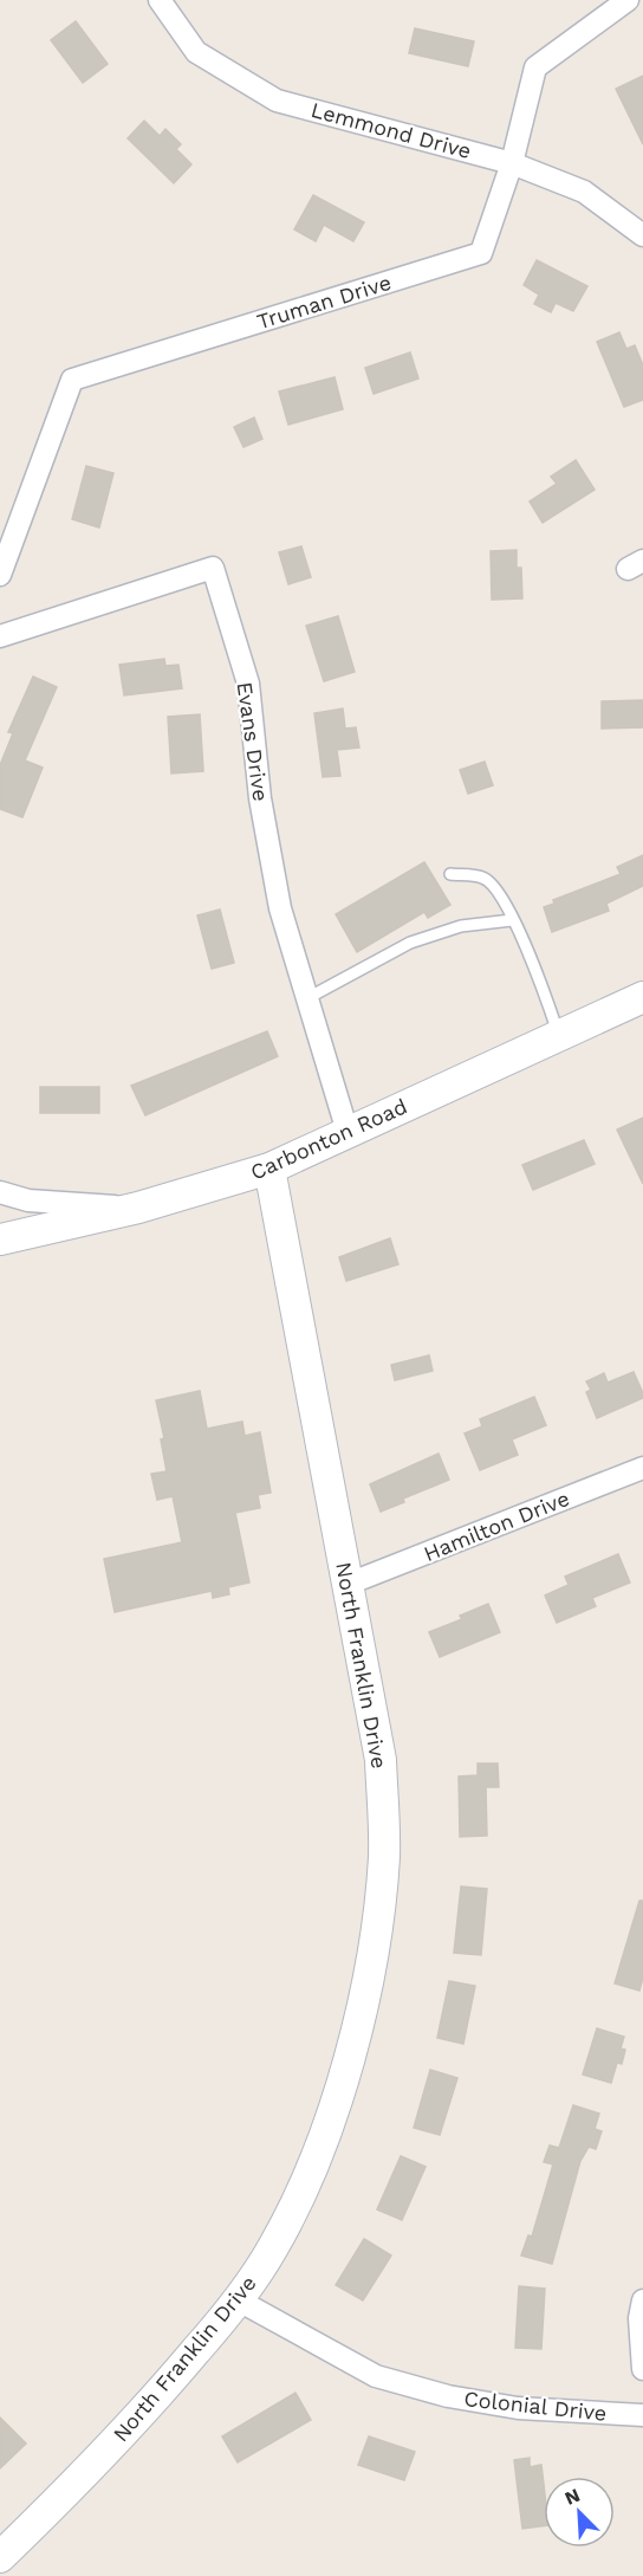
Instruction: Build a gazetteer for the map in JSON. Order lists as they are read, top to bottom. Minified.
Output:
{"streets":{"street":["Lemmond Drive","Truman Drive","Evans Drive","Carbonton Road","Hamilton Drive","North Franklin Drive","Colonial Drive"]},"crossings":[["Lemmond Drive","Truman Drive"],["Evans Drive","Carbonton Road"],["Carbonton Road","North Franklin Drive"],["Hamilton Drive","North Franklin Drive"],["North Franklin Drive","Colonial Drive"]],"north":"top left"}
